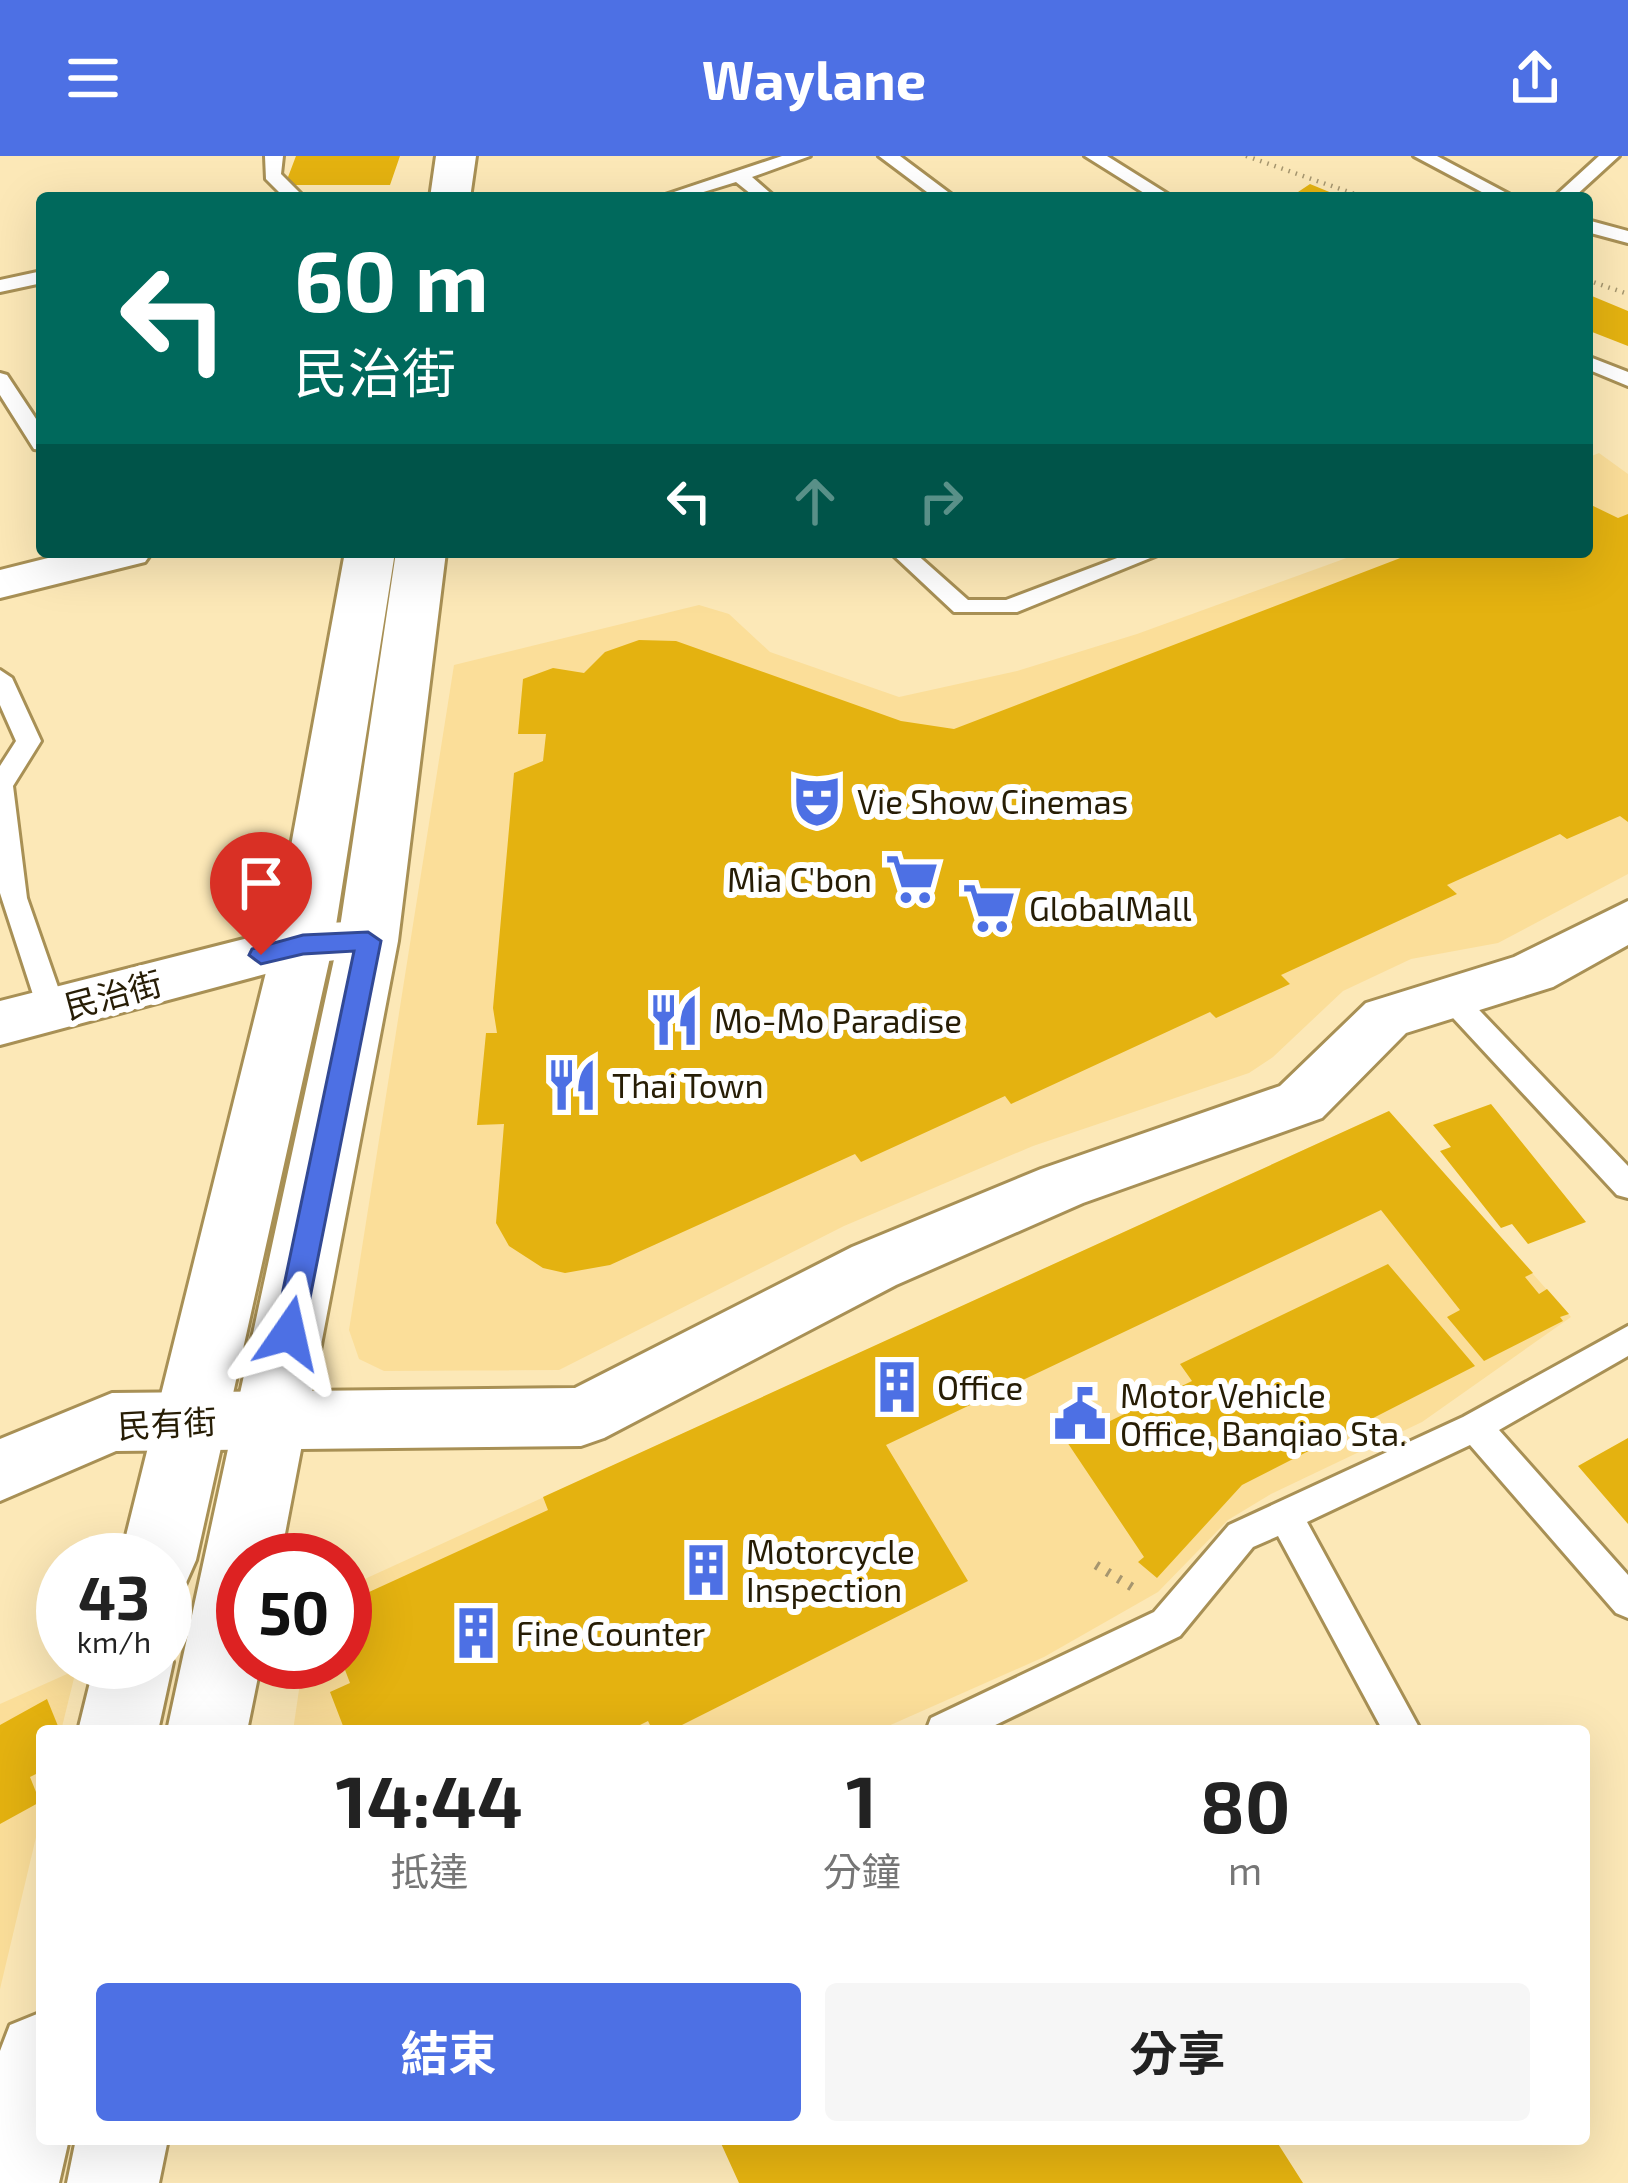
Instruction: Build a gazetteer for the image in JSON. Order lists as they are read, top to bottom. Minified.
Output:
{"streets":{"street":["民治街","民有街"]},"places":{"theatre":["Vie Show Cinemas"],"supermarket":["Mia C'bon","GlobalMall"],"restaurant":["Mo-Mo Paradise","Thai Town"],"building":["Office","Motorcycle Inspection","Fine Counter"],"public building":["Motor Vehicle Office, Banqiao Sta."]},"page":{"header":"Waylane","turn":["60 m","民治街"],"speed":"43 km/h","limit":"50","eta":["14:44","抵達","1","分鐘","80","m"],"buttons":["結束","分享"]}}
